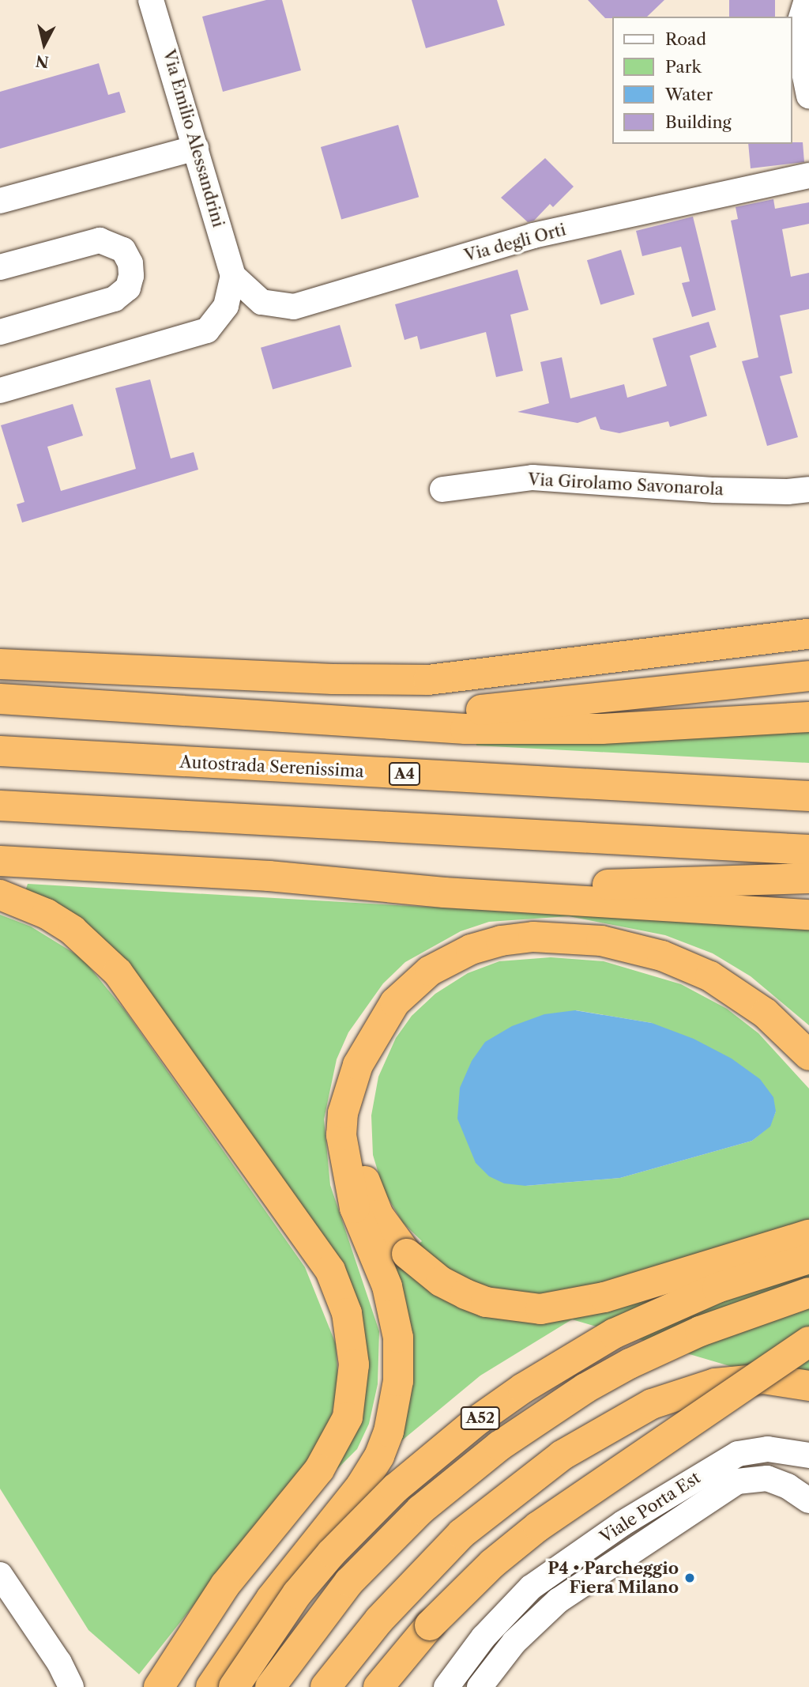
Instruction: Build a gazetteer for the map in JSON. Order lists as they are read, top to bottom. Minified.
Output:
{"streets":{"highway":["Autostrada Serenissima","A4","A52"],"street":["Via Emilio Alessandrini","Via degli Orti","Via Girolamo Savonarola","Viale Porta Est"]},"crossings":[["Via Emilio Alessandrini","Via degli Orti"]],"places":["P4 • Parcheggio Fiera Milano"],"legend":["Road","Park","Water","Building"],"north":"bottom"}
